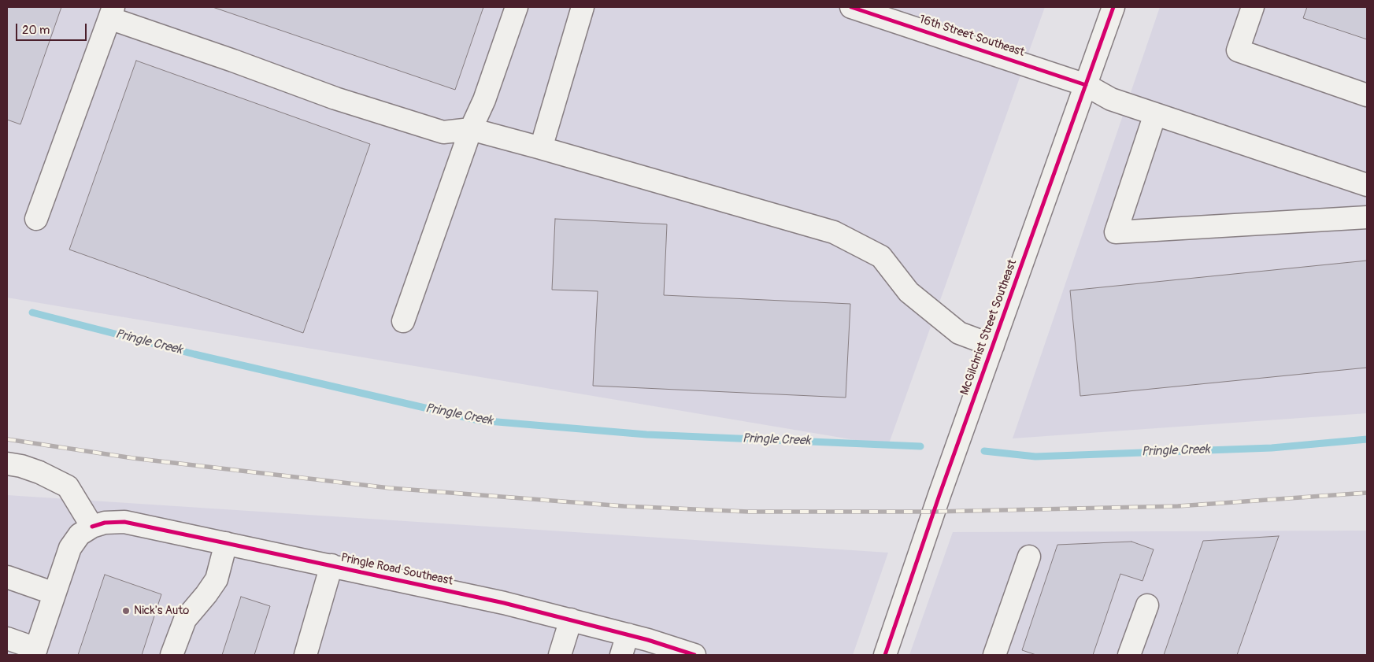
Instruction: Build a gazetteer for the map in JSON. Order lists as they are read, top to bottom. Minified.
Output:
{"streets":{"street":["16th Street Southeast","McGilchrist Street Southeast","Pringle Road Southeast"]},"crossings":[["16th Street Southeast","McGilchrist Street Southeast"]],"water":["Pringle Creek"],"places":["Nick's Auto"],"scale_bar":"20 m"}
